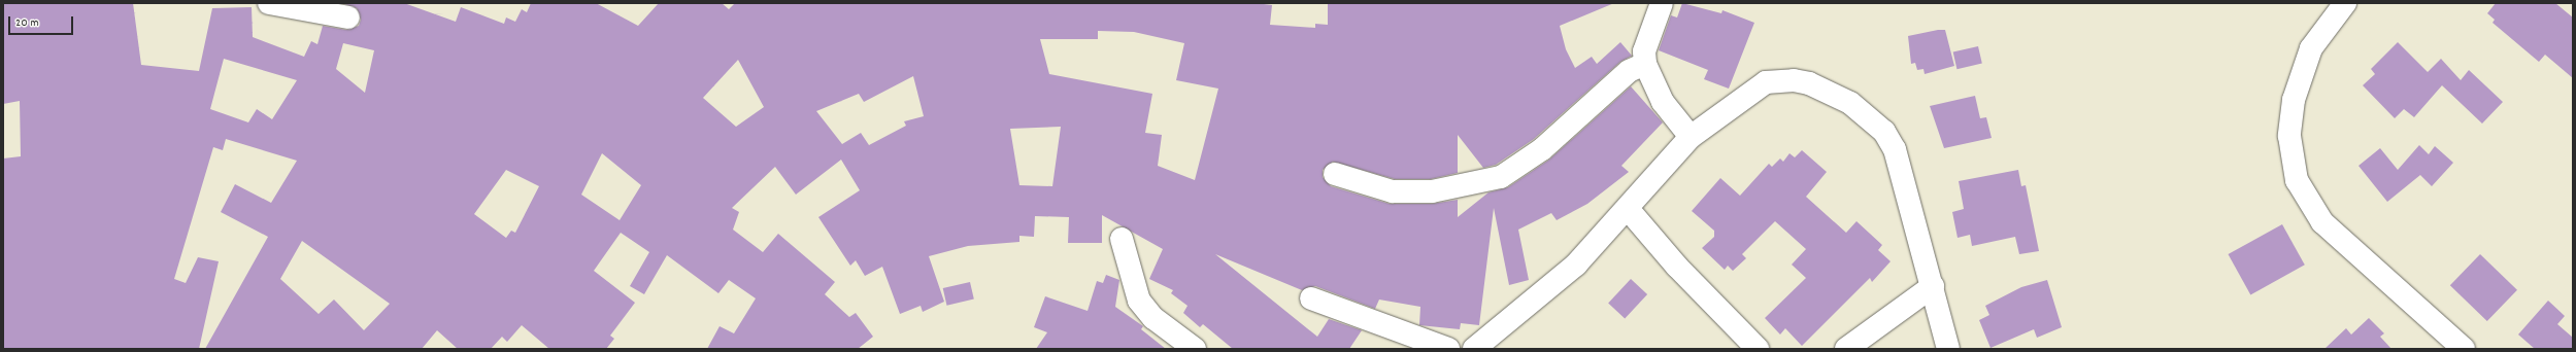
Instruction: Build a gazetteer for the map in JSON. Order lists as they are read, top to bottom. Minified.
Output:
{"scale_bar":"20 m"}
